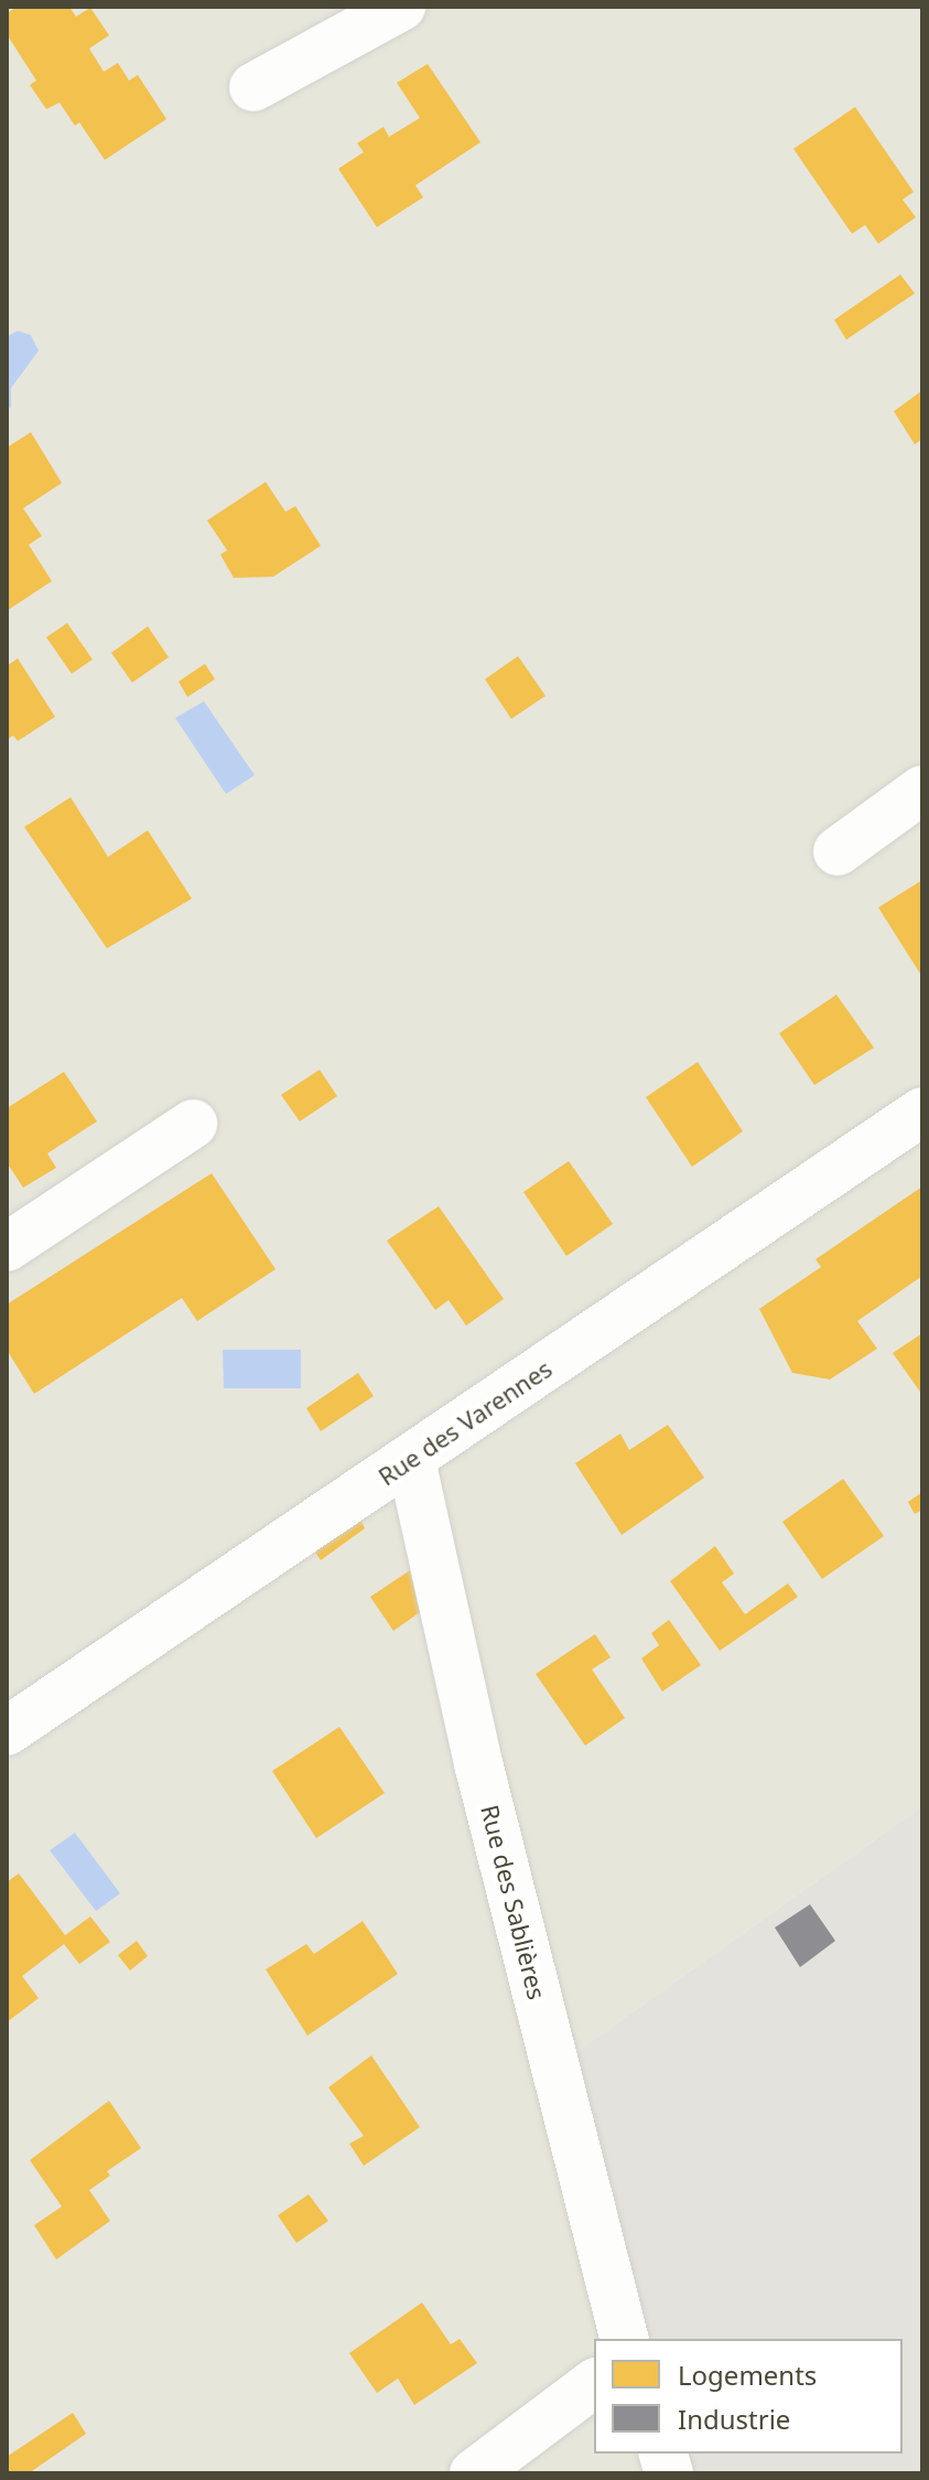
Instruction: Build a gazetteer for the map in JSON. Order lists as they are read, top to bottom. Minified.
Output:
{"streets":{"street":["Rue des Varennes","Rue des Sablières"]},"crossings":[["Rue des Varennes","Rue des Sablières"]],"legend":["Logements","Industrie"]}
